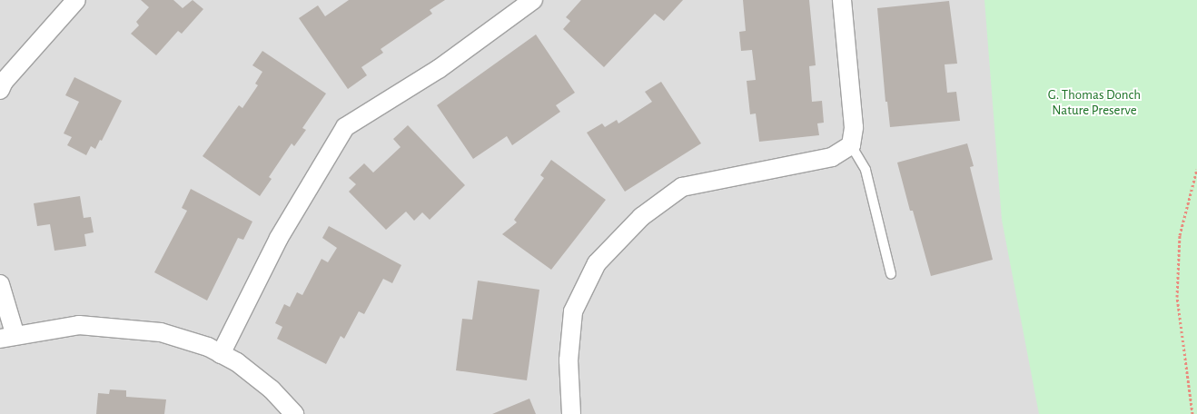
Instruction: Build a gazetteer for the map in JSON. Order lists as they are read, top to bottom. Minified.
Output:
{"parks":["G. Thomas Donch Nature Preserve"]}
